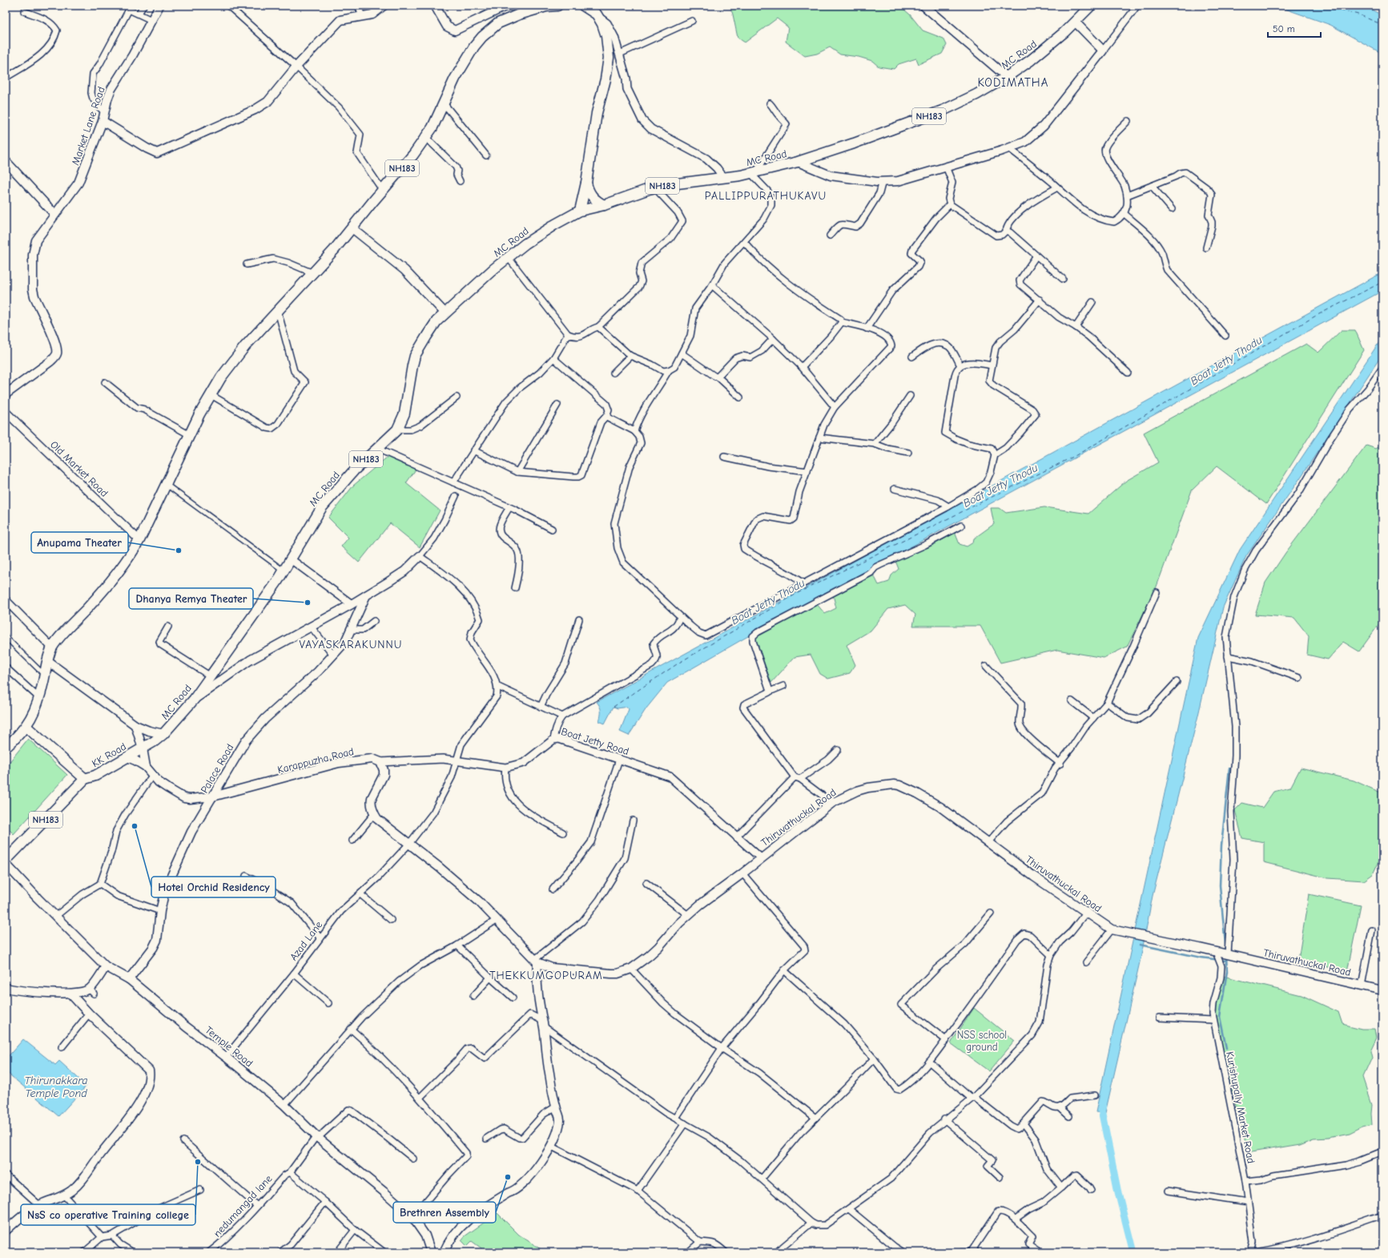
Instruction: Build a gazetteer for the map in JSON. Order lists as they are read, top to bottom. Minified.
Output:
{"streets":{"highway":["MC Road","NH183","KK Road"],"main road":["Market Lane Road","Karappuzha Road","Palace Road","Thiruvathuckal Road","Temple Road"],"street":["Old Market Road","Boat Jetty Road","Azad Lane","Kurishupally Market Road","nedumangad lane"]},"crossings":[["MC Road","KK Road"],["MC Road","Karappuzha Road"],["NH183","Old Market Road"],["NH183","KK Road"],["Boat Jetty Road","Karappuzha Road"],["Boat Jetty Road","Thiruvathuckal Road"],["Boat Jetty Road","Azad Lane"],["KK Road","Karappuzha Road"],["Karappuzha Road","Palace Road"],["Palace Road","Temple Road"],["Thiruvathuckal Road","Kurishupally Market Road"],["Azad Lane","Temple Road"],["Temple Road","nedumangad lane"]],"districts":["KODIMATHA","PALLIPPURATHUKAVU","VAYASKARAKUNNU","THEKKUMGOPURAM"],"water":["Boat Jetty Thodu","Thirunakkara Temple Pond"],"parks":["NSS school ground"],"places":["Anupama Theater","Dhanya Remya Theater","Hotel Orchid Residency","NsS co operative Training college","Brethren Assembly"],"scale_bar":"50 m"}
